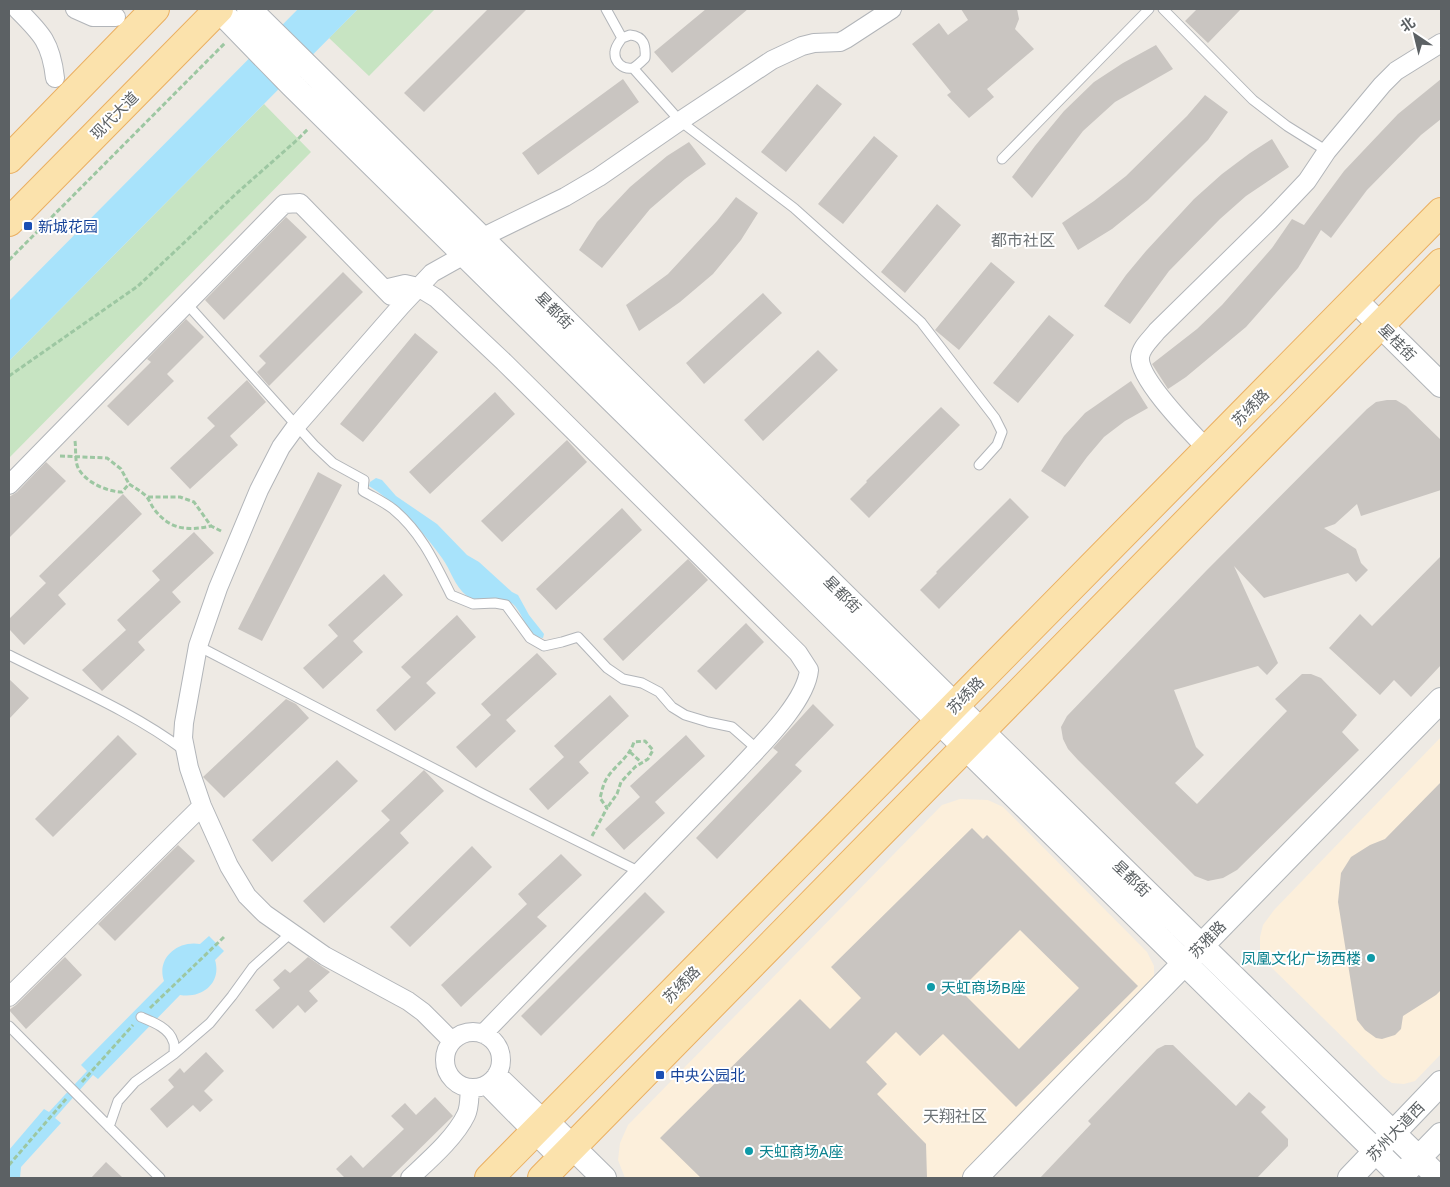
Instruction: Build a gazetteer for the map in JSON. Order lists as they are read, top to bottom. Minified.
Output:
{"streets":{"main road":["现代大道","星都街","星桂街","苏绣路","苏雅路","苏州大道西"]},"crossings":[["现代大道","星都街"],["星都街","苏绣路"],["星都街","苏雅路"],["星都街","苏州大道西"],["星桂街","苏绣路"]],"districts":["都市社区","天翔社区"],"places":{"transit":["新城花园","中央公园北"],"other":["凤凰文化广场西楼","天虹商场B座","天虹商场A座"]},"north":"top left"}
